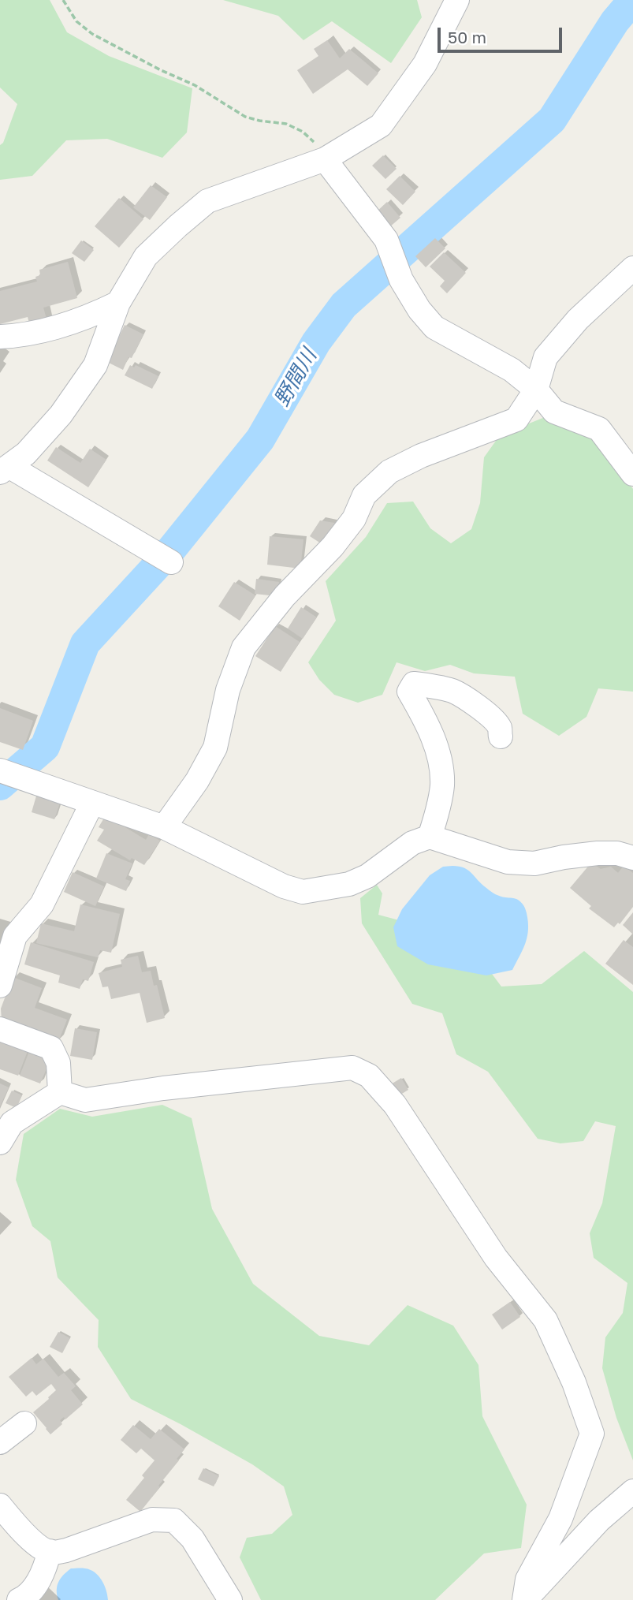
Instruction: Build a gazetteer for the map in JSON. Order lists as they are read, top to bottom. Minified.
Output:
{"water":["野間川"],"scale_bar":"50 m"}
